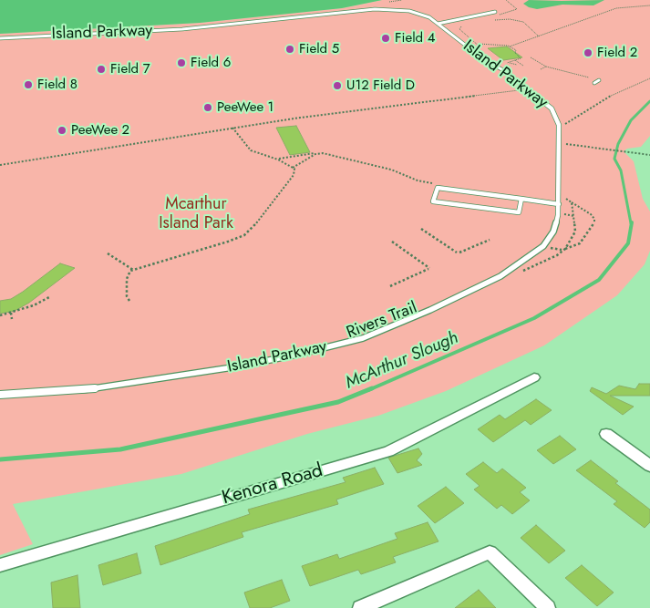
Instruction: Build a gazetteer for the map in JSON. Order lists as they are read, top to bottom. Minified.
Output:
{"streets":{"street":["Kenora Road"],"lane":["Island Parkway"]},"water":["McArthur Slough"],"parks":["Mcarthur Island Park"],"places":["Field 4","Field 5","Field 2","Field 6","Field 7","Field 8","U12 Field D","PeeWee 1","PeeWee 2"]}
